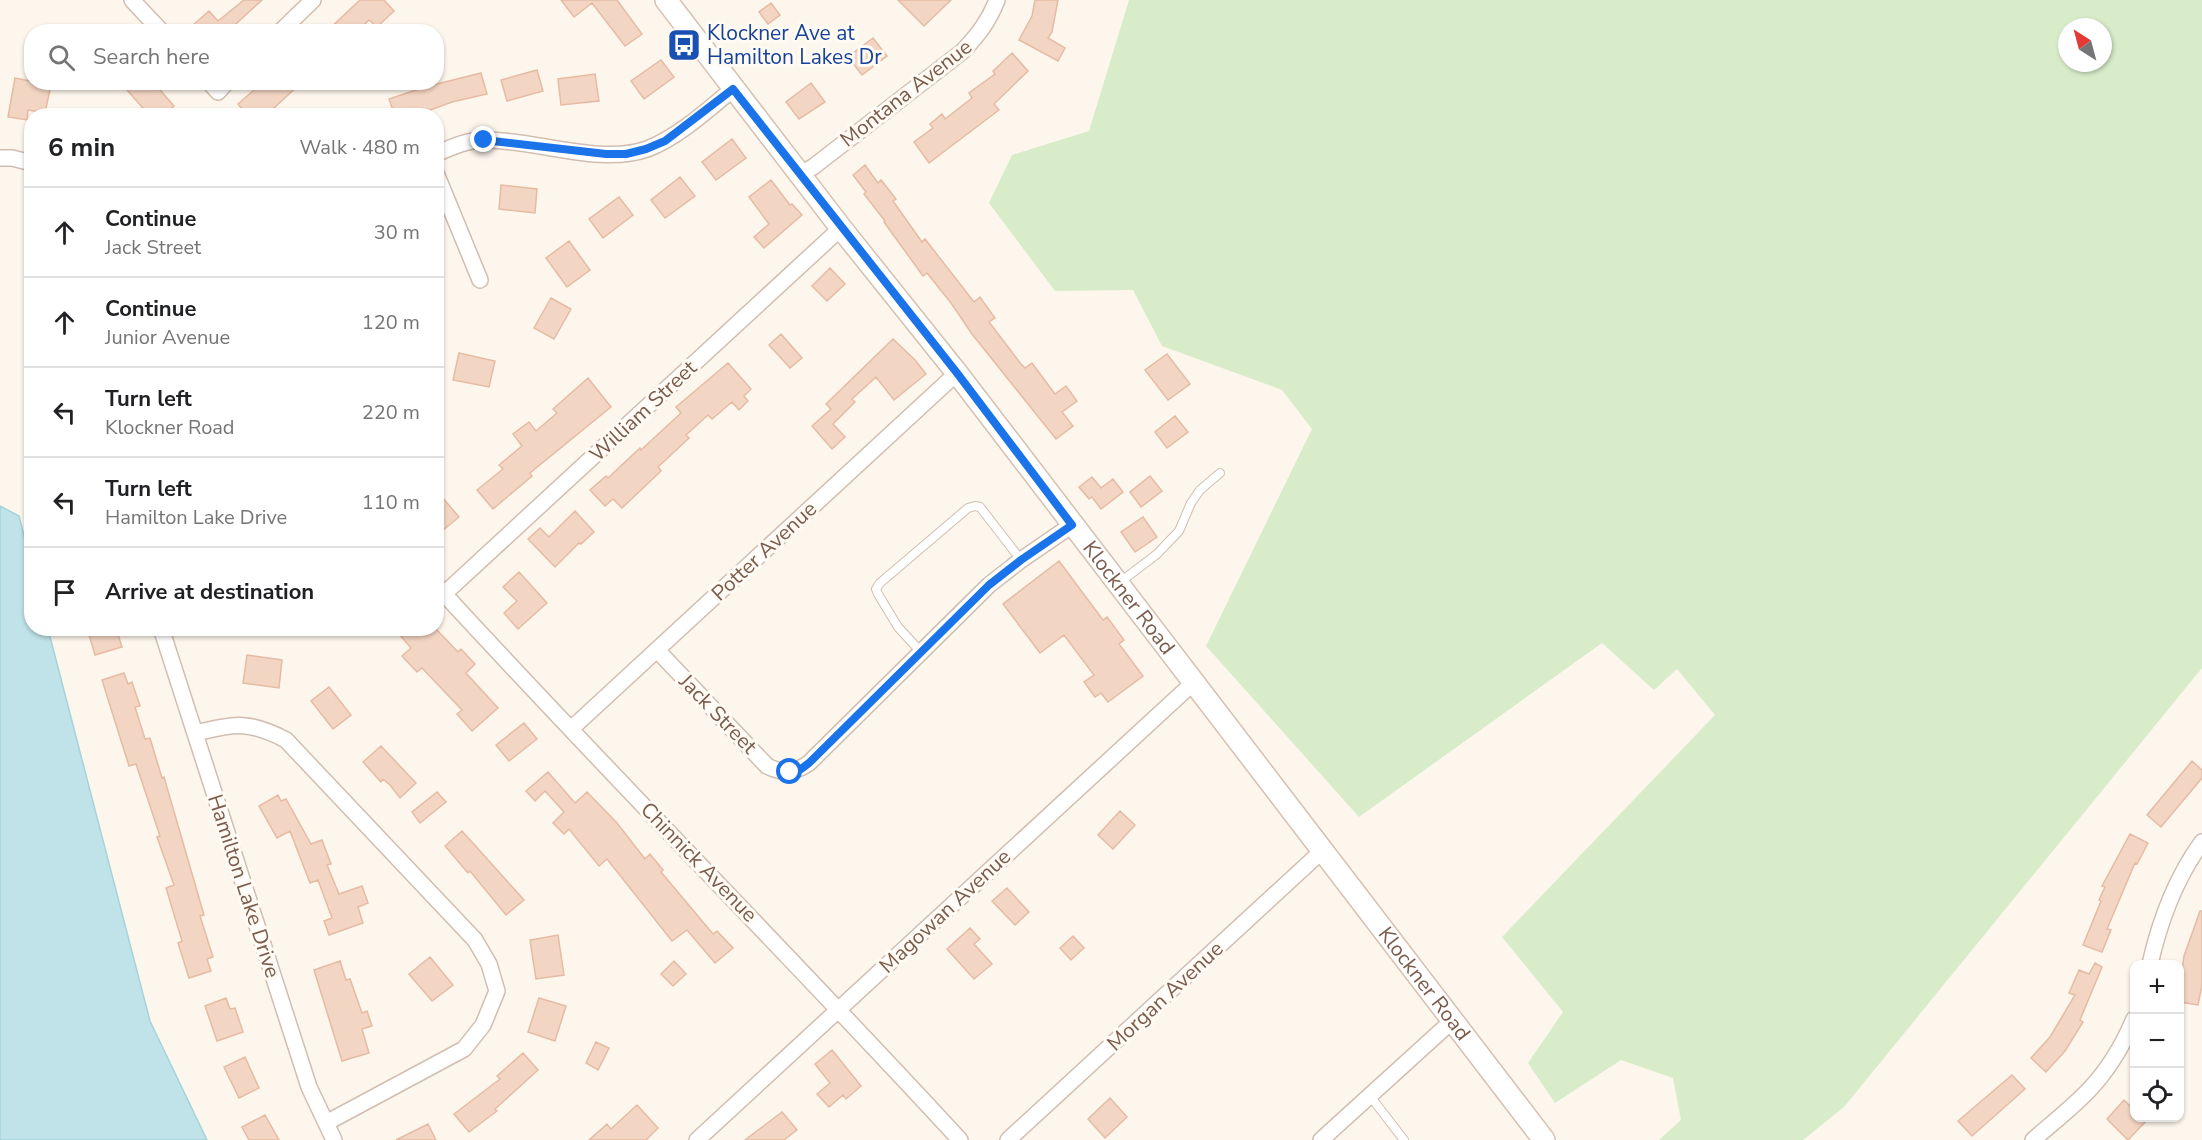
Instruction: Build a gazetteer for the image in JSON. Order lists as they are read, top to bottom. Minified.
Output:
{"streets":{"main road":["Klockner Road"],"street":["Montana Avenue","William Street","Potter Avenue","Jack Street","Chinnick Avenue","Hamilton Lake Drive","Magowan Avenue","Morgan Avenue"]},"crossings":[["Montana Avenue","Klockner Road"],["William Street","Klockner Road"],["Potter Avenue","Klockner Road"],["Potter Avenue","Jack Street"],["Potter Avenue","Chinnick Avenue"],["Klockner Road","Jack Street"],["Klockner Road","Magowan Avenue"],["Klockner Road","Morgan Avenue"],["Chinnick Avenue","Magowan Avenue"]],"places":{"bus stop":["Klockner Ave at Hamilton Lakes Dr"]},"north":"top left","page":{"search":"Search here","heading":["6 min","Walk · 480 m"],"list":[["Continue","Jack Street","30 m"],["Continue","Junior Avenue","120 m"],["Turn left","Klockner Road","220 m"],["Turn left","Hamilton Lake Drive","110 m"],"Arrive at destination"],"map_buttons":["+","−"]}}
